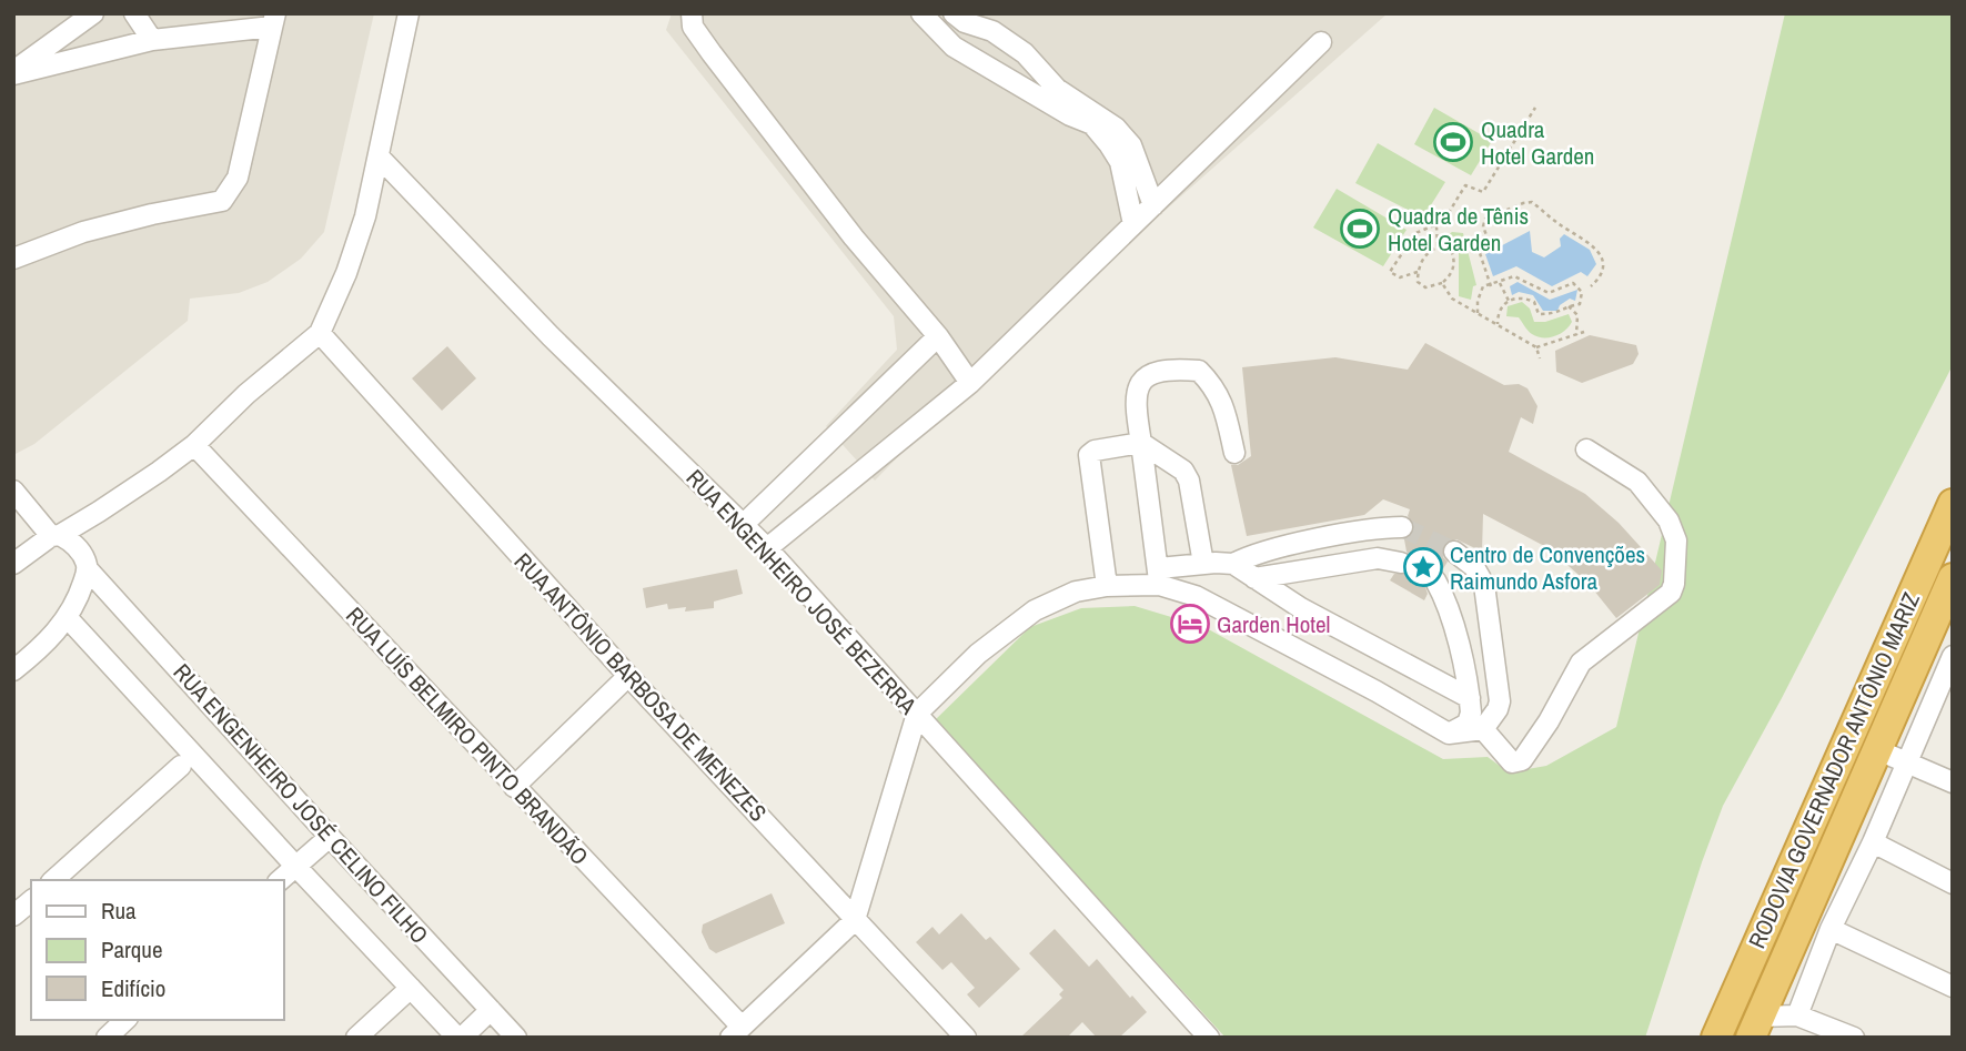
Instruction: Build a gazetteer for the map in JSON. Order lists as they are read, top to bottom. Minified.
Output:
{"streets":{"highway":["RODOVIA GOVERNADOR ANTÔNIO MARIZ"],"street":["RUA ENGENHEIRO JOSÉ BEZERRA","RUA ANTÔNIO BARBOSA DE MENEZES","RUA LUÍS BELMIRO PINTO BRANDÃO","RUA ENGENHEIRO JOSÉ CELINO FILHO"]},"places":{"sports":["Quadra Hotel Garden","Quadra de Tênis Hotel Garden"],"place":["Centro de Convenções Raimundo Asfora"],"hotel":["Garden Hotel"]},"legend":["Rua","Parque","Edifício"]}
